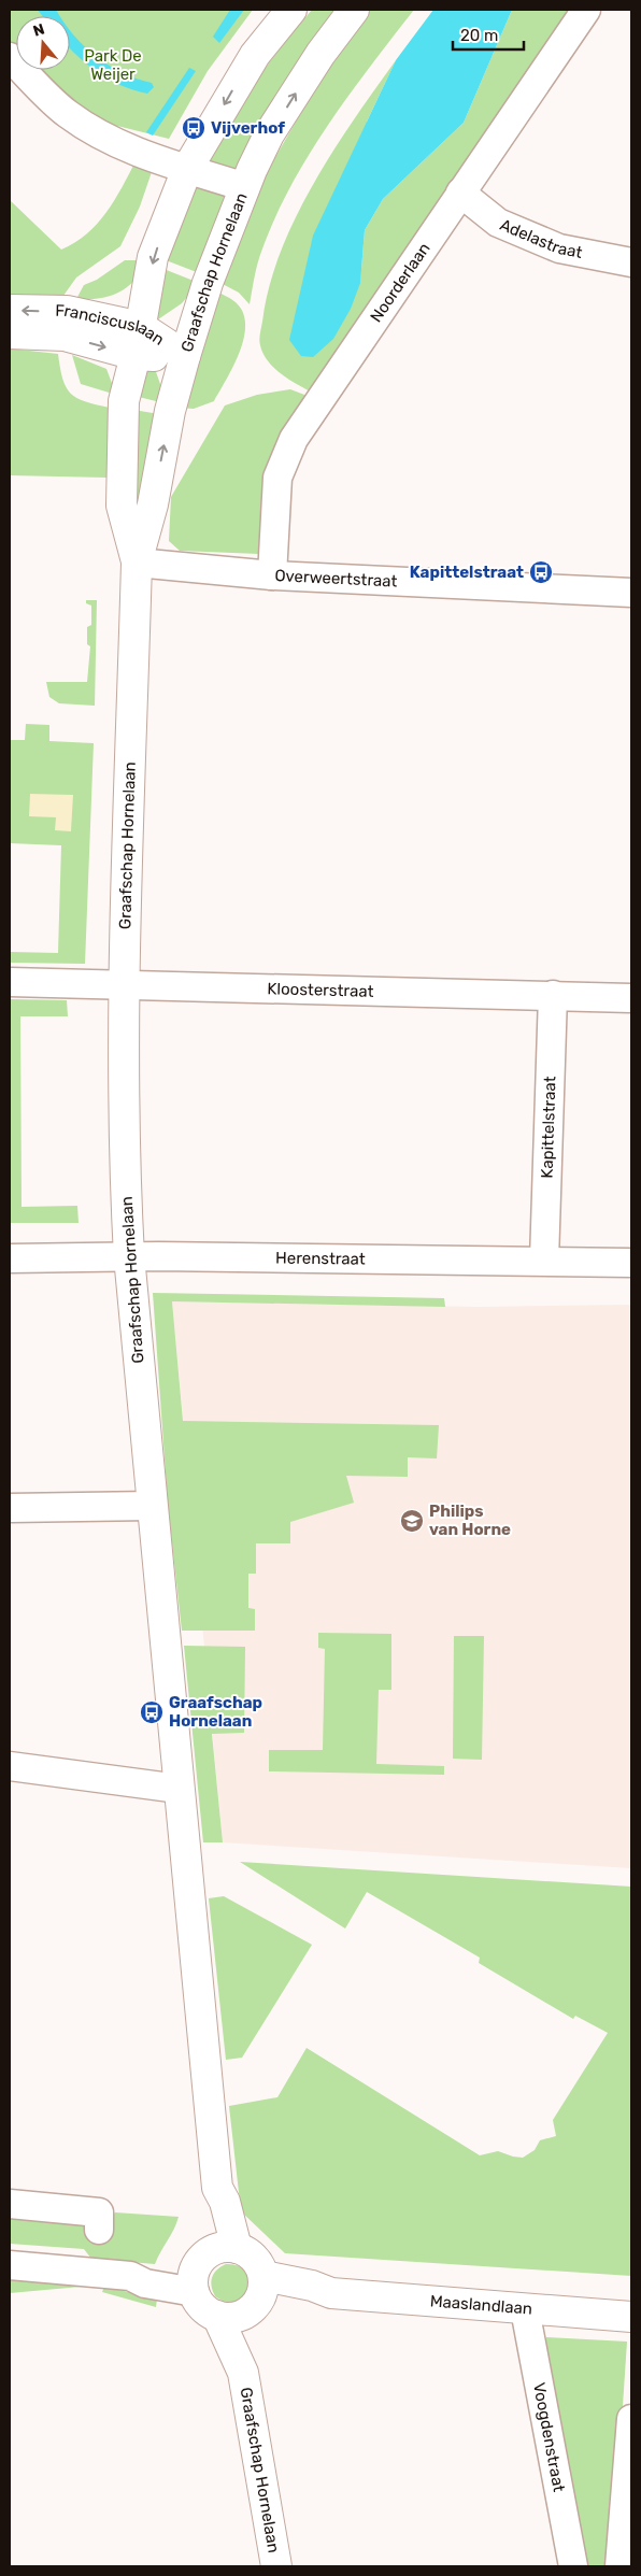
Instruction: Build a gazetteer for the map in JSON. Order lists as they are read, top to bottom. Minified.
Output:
{"streets":{"street":["Adelastraat","Graafschap Hornelaan","Noorderlaan","Franciscuslaan","Overweertstraat","Kloosterstraat","Kapittelstraat","Herenstraat","Maaslandlaan","Voogdenstraat"]},"crossings":[["Adelastraat","Noorderlaan"],["Graafschap Hornelaan","Franciscuslaan"],["Graafschap Hornelaan","Overweertstraat"],["Graafschap Hornelaan","Kloosterstraat"],["Graafschap Hornelaan","Herenstraat"],["Graafschap Hornelaan","Maaslandlaan"],["Noorderlaan","Overweertstraat"],["Kloosterstraat","Kapittelstraat"],["Kapittelstraat","Herenstraat"],["Maaslandlaan","Voogdenstraat"]],"parks":["Park De Weijer"],"places":{"bus stop":["Vijverhof","Kapittelstraat","Graafschap Hornelaan"],"school or university":["Philips van Horne"]},"scale_bar":"20 m","north":"top"}
